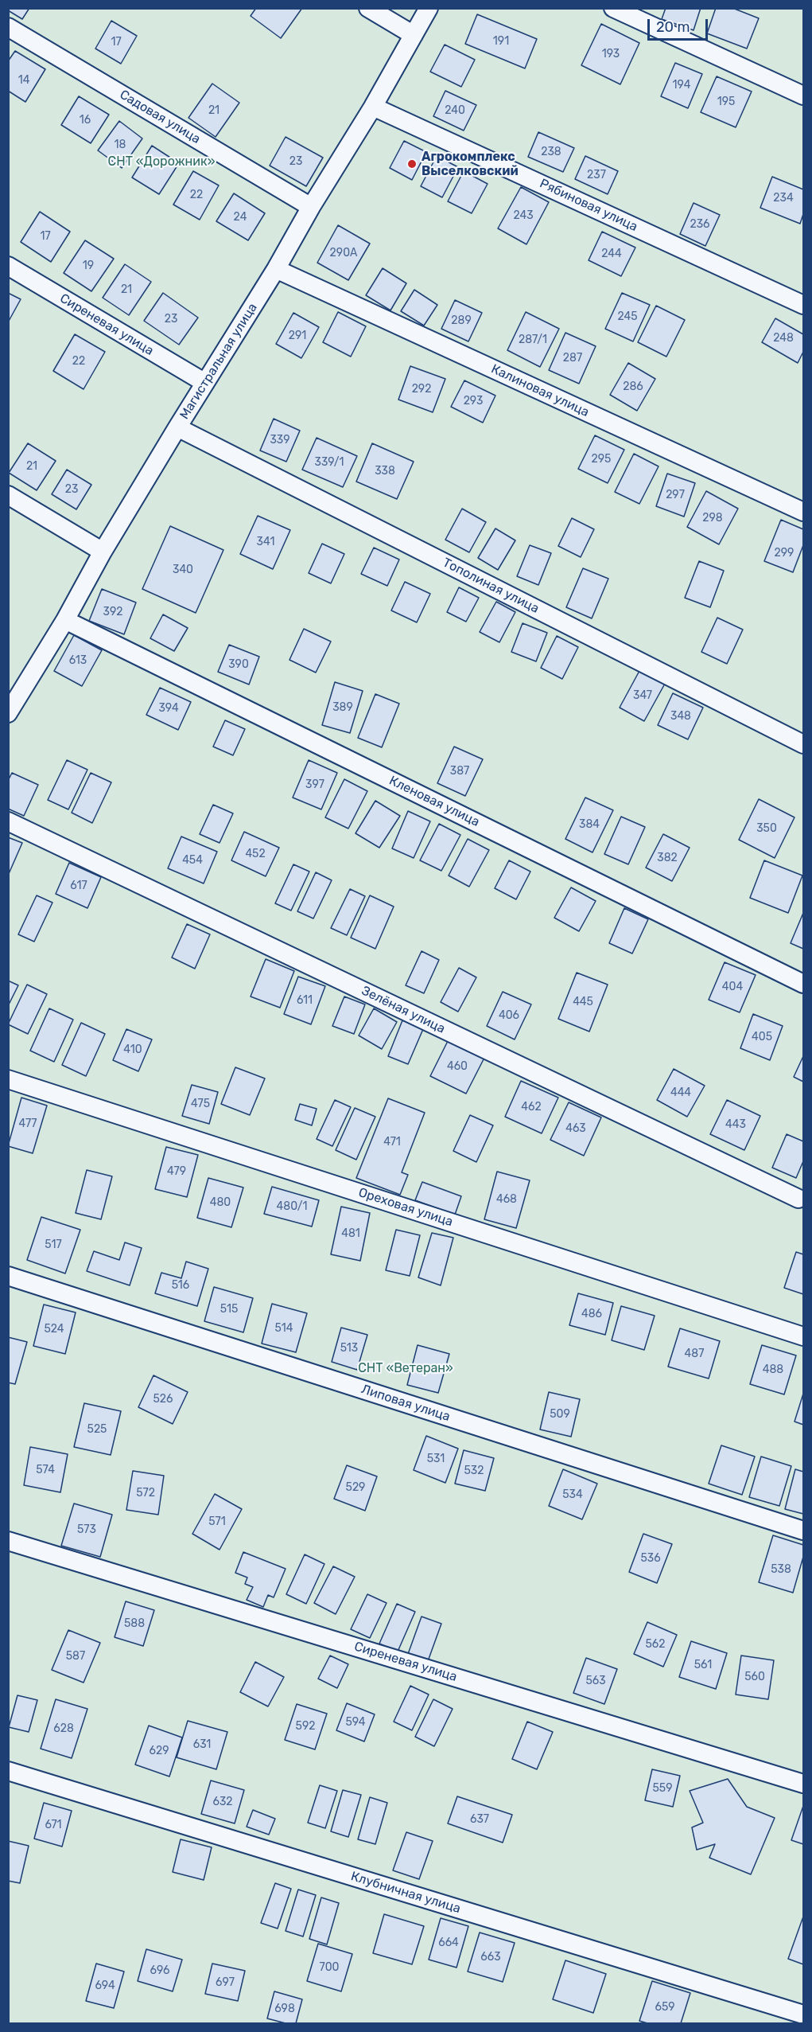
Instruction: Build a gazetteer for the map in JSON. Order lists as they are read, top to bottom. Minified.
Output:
{"streets":{"street":["Садовая улица","Рябиновая улица","Сиреневая улица","Магистральная улица","Калиновая улица","Тополиная улица","Кленовая улица","Зелёная улица","Ореховая улица","Липовая улица","Клубничная улица"]},"crossings":[["Садовая улица","Магистральная улица"],["Рябиновая улица","Магистральная улица"],["Сиреневая улица","Магистральная улица"],["Магистральная улица","Калиновая улица"],["Магистральная улица","Тополиная улица"],["Магистральная улица","Кленовая улица"]],"parks":["СНТ «Дорожник»","СНТ «Ветеран»"],"places":["Агрокомплекс Выселковский"],"house_numbers":["191","17","193","14","194","195","21","240","16","18","238","23","237","22","234","243","24","236","17","290А","244","19","21","245","23","289","291","248","287/1","287","22","286","292","293","339","295","339/1","21","338","23","297","298","341","299","340","392","613","390","347","389","394","348","387","397","384","350","452","382","454","617","404","611","445","406","405","410","460","444","475","462","477","443","463","471","479","468","480","480/1","481","517","516","515","486","514","524","513","487","488","526","509","525","531","574","532","529","572","534","571","573","536","538","588","562","587","561","560","563","594","592","628","631","629","559","632","637","671","664","663","700","696","697","694","659","698"],"scale_bar":"20 m"}
